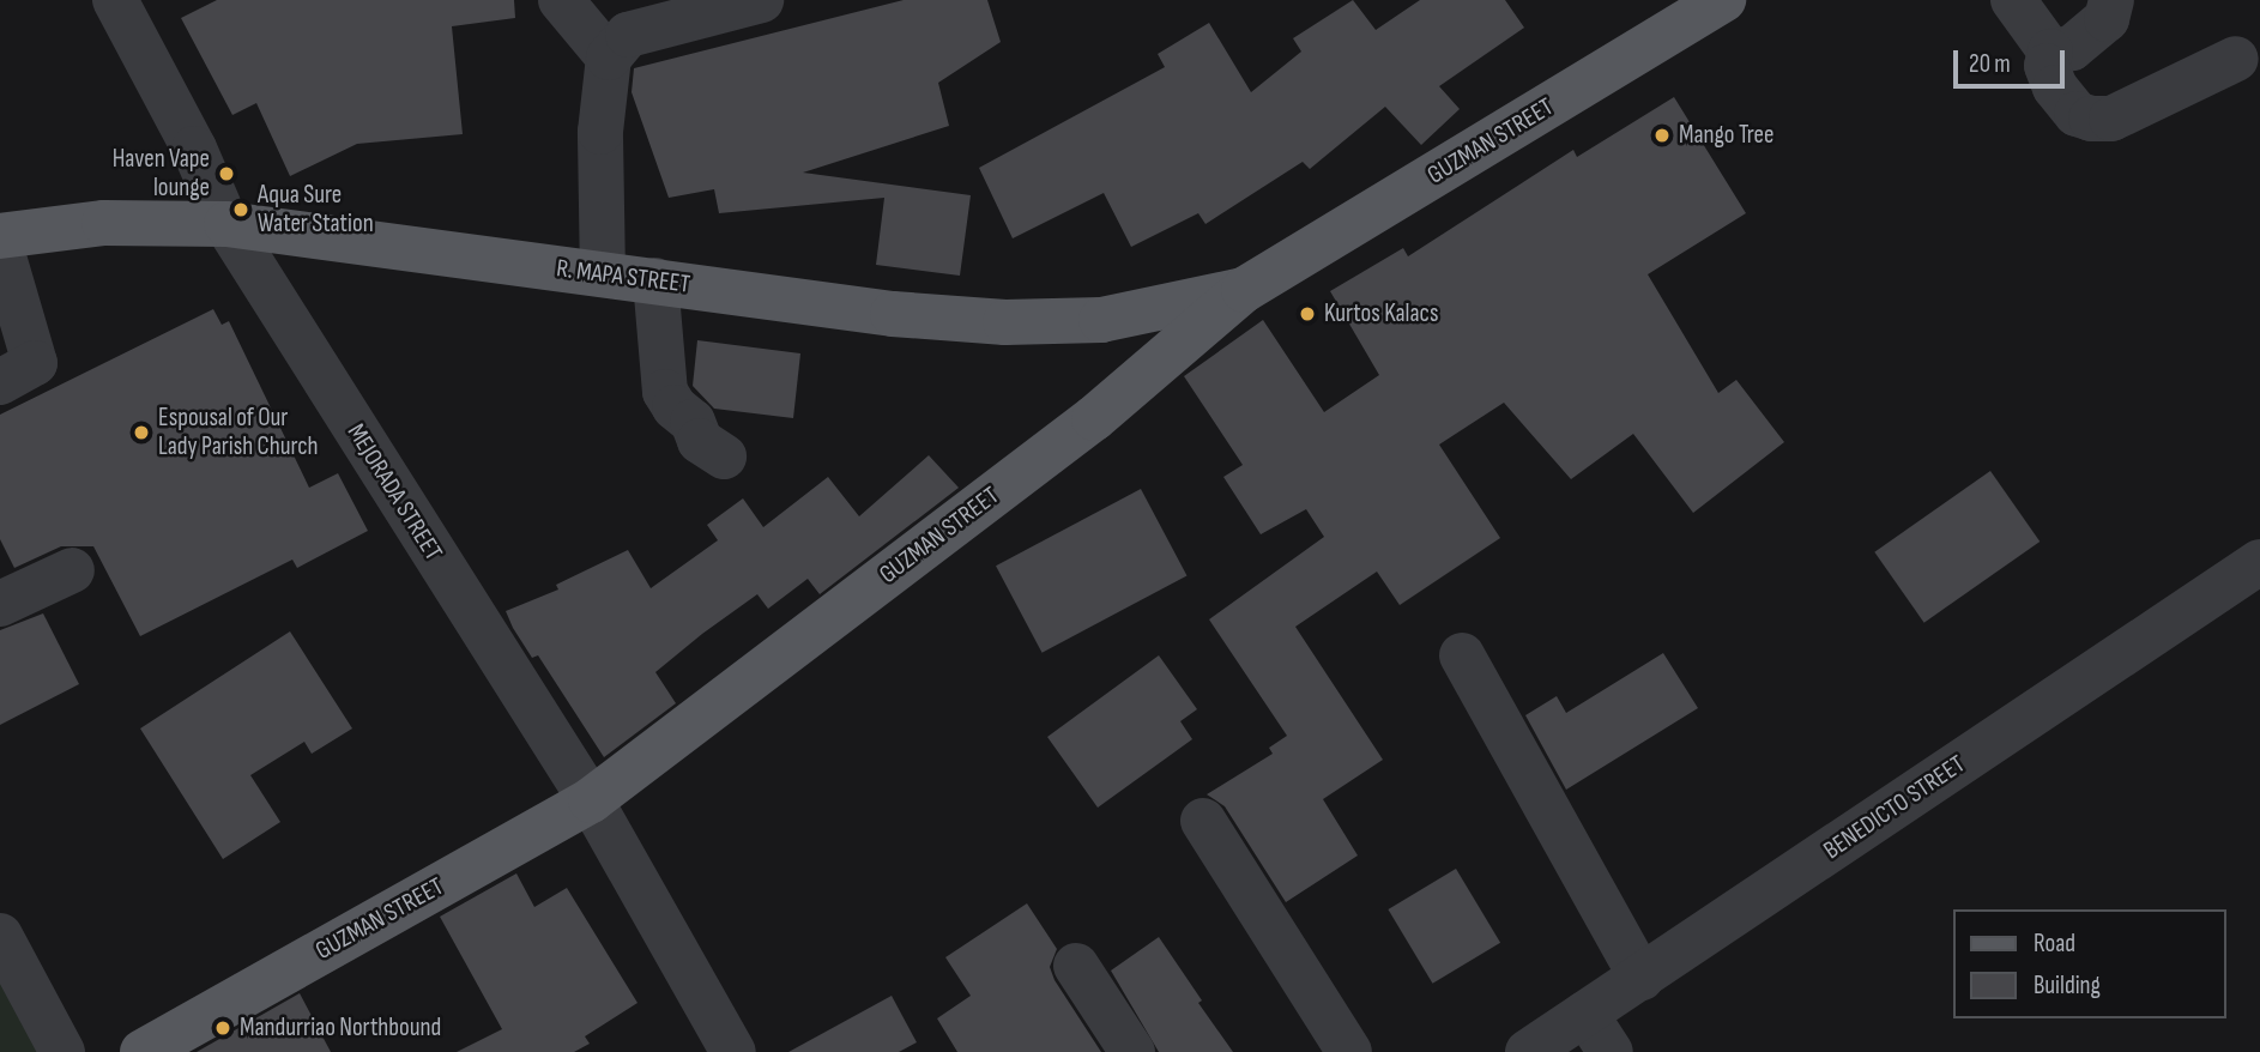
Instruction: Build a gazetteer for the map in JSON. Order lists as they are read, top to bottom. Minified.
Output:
{"streets":{"main road":["GUZMAN STREET","R. MAPA STREET"],"street":["MEJORADA STREET","BENEDICTO STREET"]},"crossings":[["GUZMAN STREET","R. MAPA STREET"],["GUZMAN STREET","MEJORADA STREET"],["R. MAPA STREET","MEJORADA STREET"]],"places":["Mango Tree","Haven Vape lounge","Aqua Sure Water Station","Kurtos Kalacs","Espousal of Our Lady Parish Church","Mandurriao Northbound"],"legend":["Road","Building"],"scale_bar":"20 m"}
